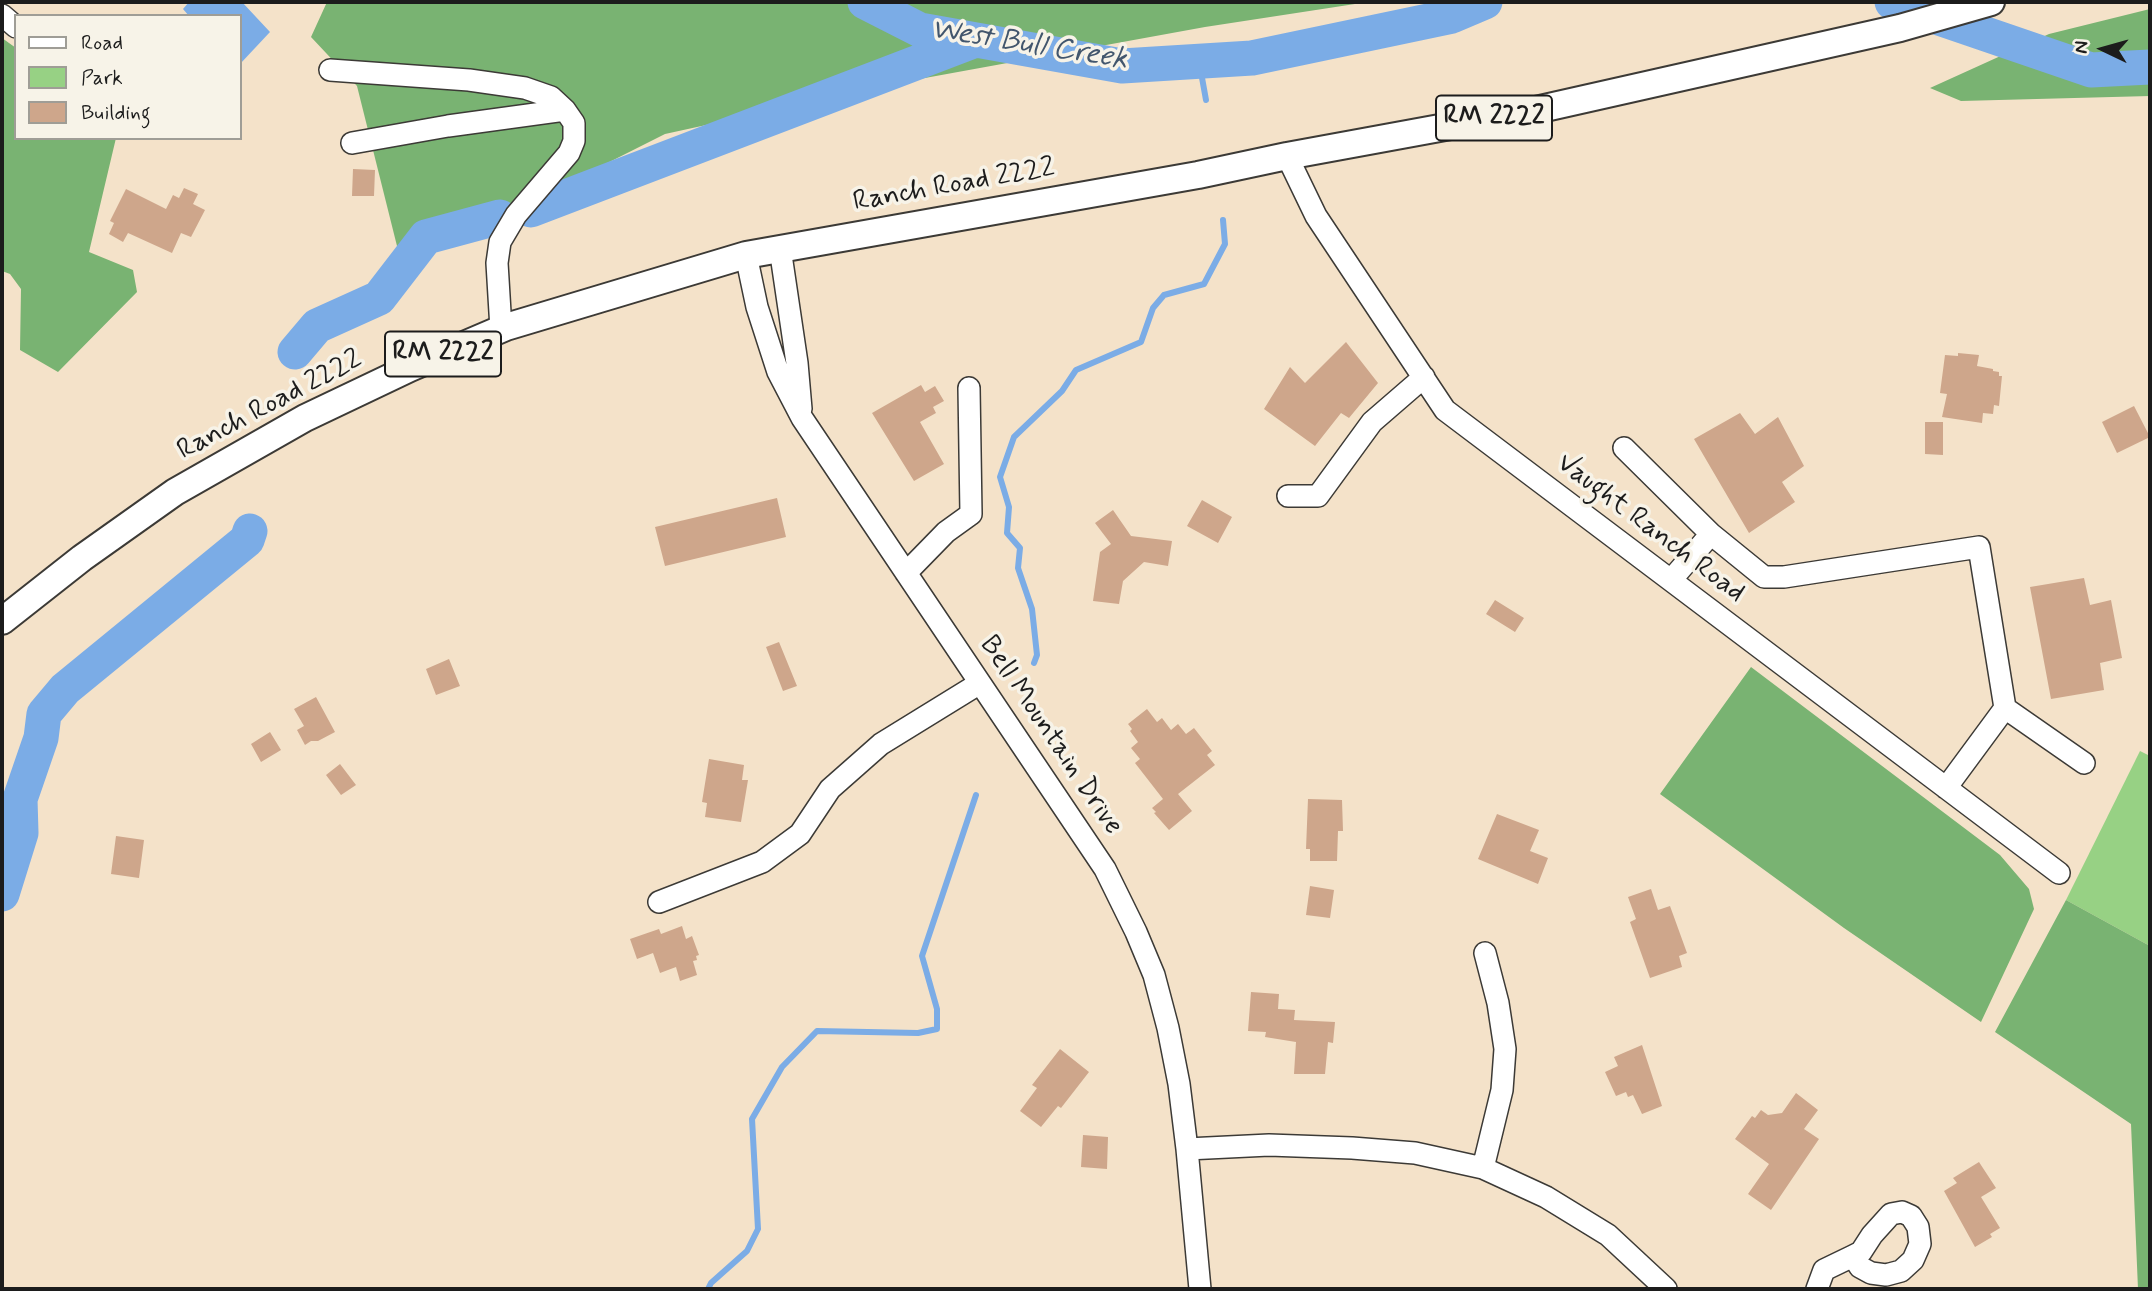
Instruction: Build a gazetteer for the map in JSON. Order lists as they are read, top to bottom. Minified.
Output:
{"streets":{"main road":["RM 2222","Ranch Road 2222"],"street":["Vaught Ranch Road","Bell Mountain Drive"]},"crossings":[["Ranch Road 2222","Vaught Ranch Road"],["Ranch Road 2222","Bell Mountain Drive"]],"water":["West Bull Creek"],"legend":["Road","Park","Building"],"north":"left"}
